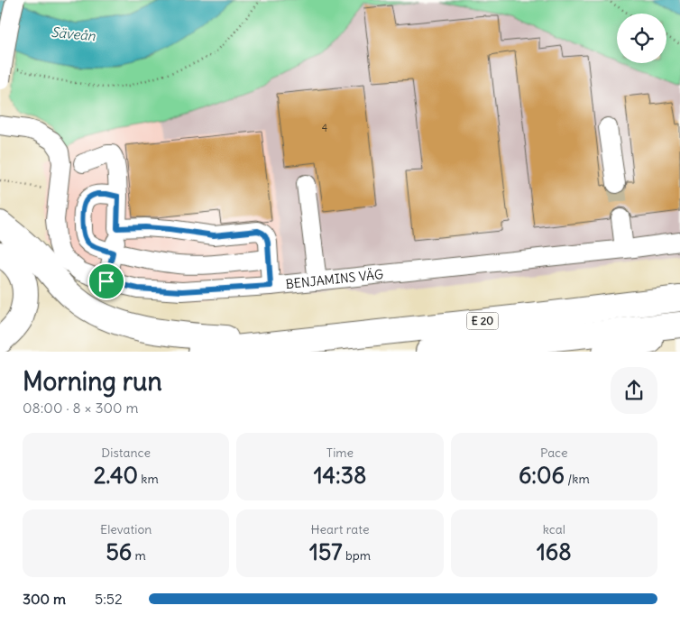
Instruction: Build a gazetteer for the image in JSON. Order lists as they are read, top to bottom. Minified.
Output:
{"streets":{"highway":["E 20"],"street":["BENJAMINS VÄG"]},"water":["Säveån"],"house_numbers":["4"],"page":{"heading":["Morning run","08:00 · 8 × 300 m"],"stats":[["Distance","2.40 km"],["Time","14:38"],["Pace","6:06 /km"],["Elevation","56 m"],["Heart rate","157 bpm"],["kcal","168"]],"list":[{"name":"300 m","note":"5:52"}]}}
